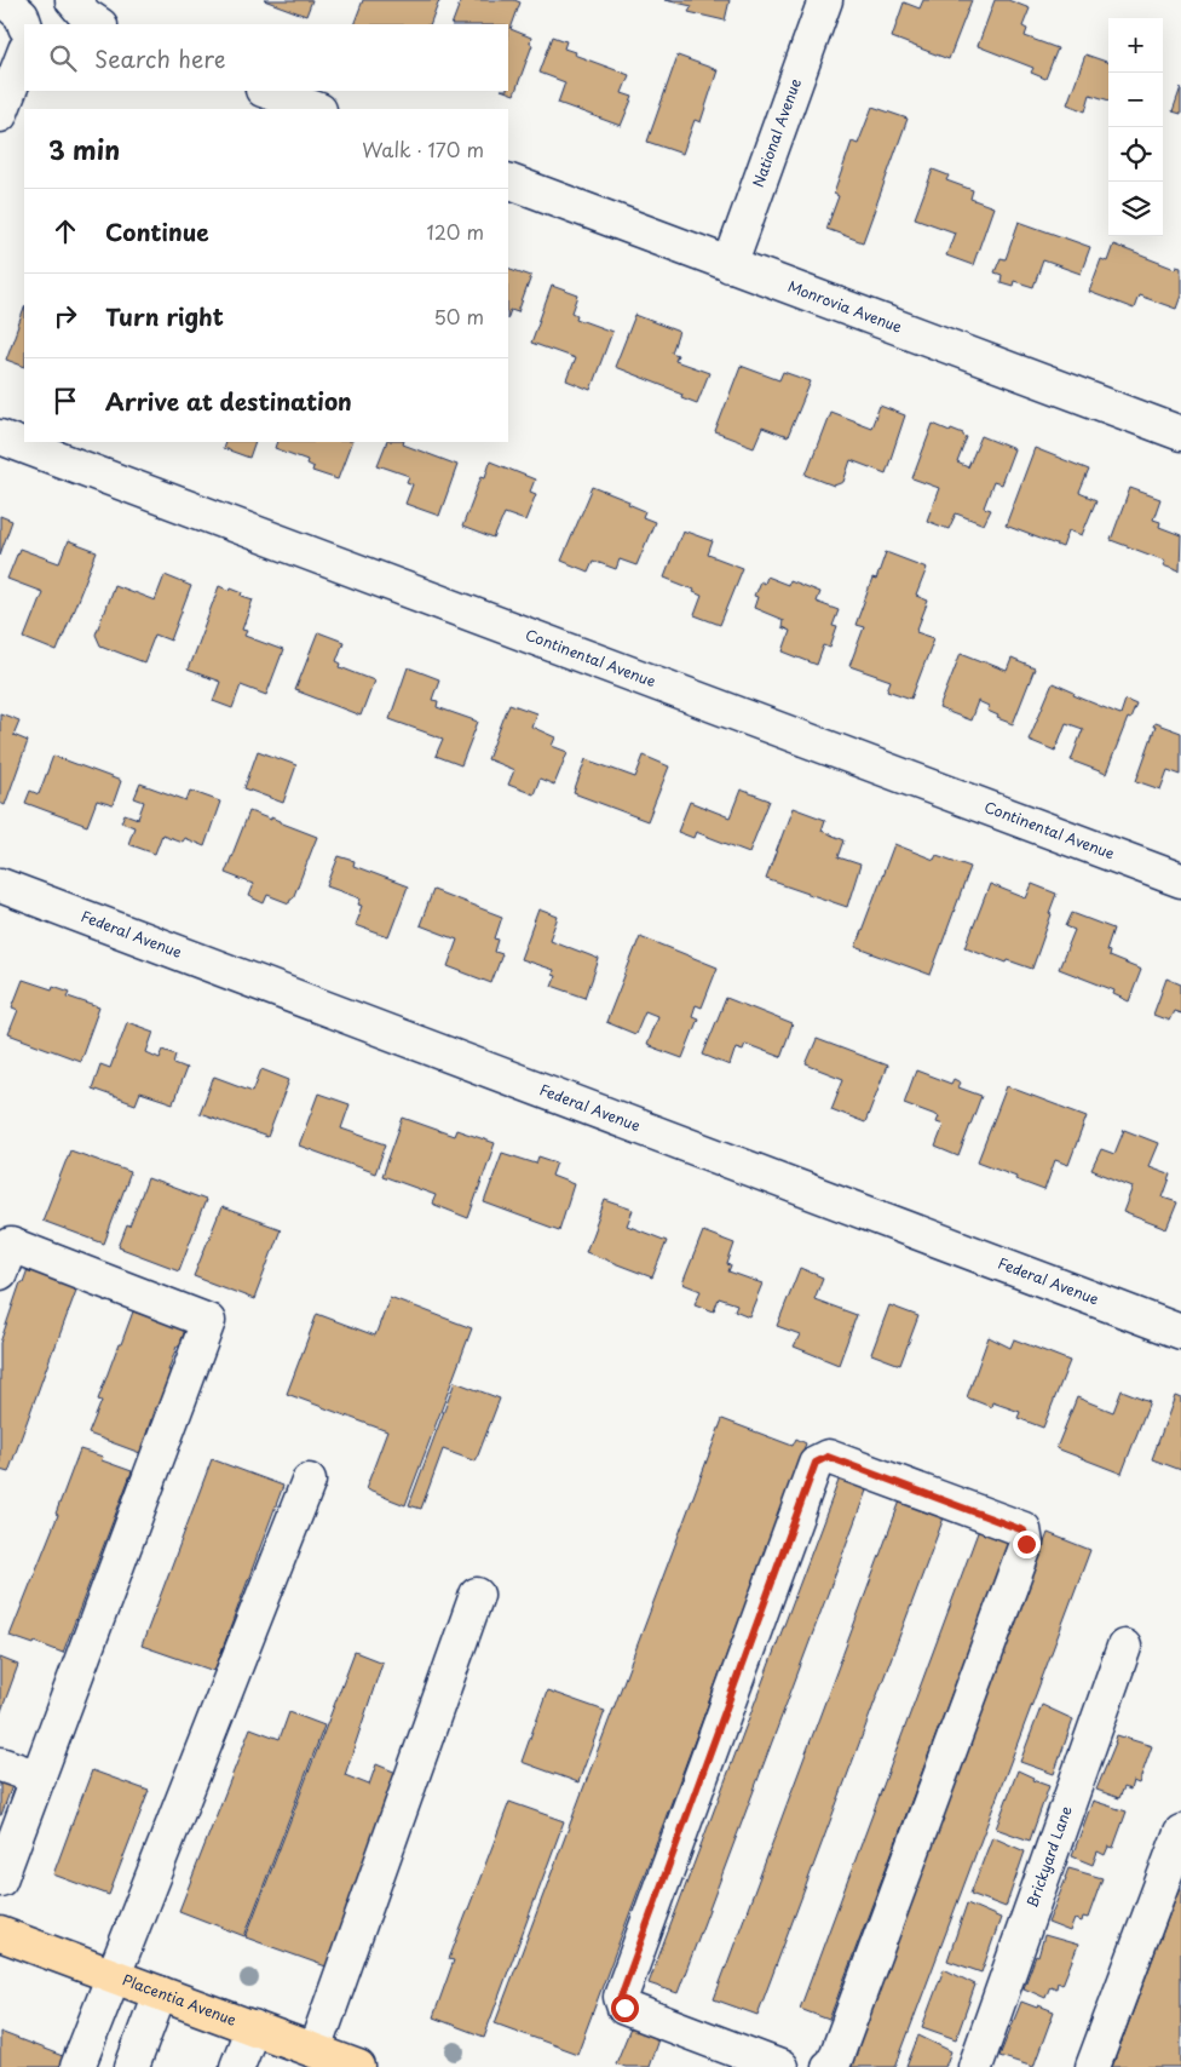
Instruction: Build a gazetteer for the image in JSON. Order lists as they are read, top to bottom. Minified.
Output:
{"streets":{"main road":["Placentia Avenue"],"street":["National Avenue","Monrovia Avenue","Continental Avenue","Federal Avenue","Brickyard Lane"]},"crossings":[["National Avenue","Monrovia Avenue"]],"page":{"map_buttons":["+","−"],"search":"Search here","heading":["3 min","Walk · 170 m"],"list":[["Continue","120 m"],["Turn right","50 m"],"Arrive at destination"]}}
